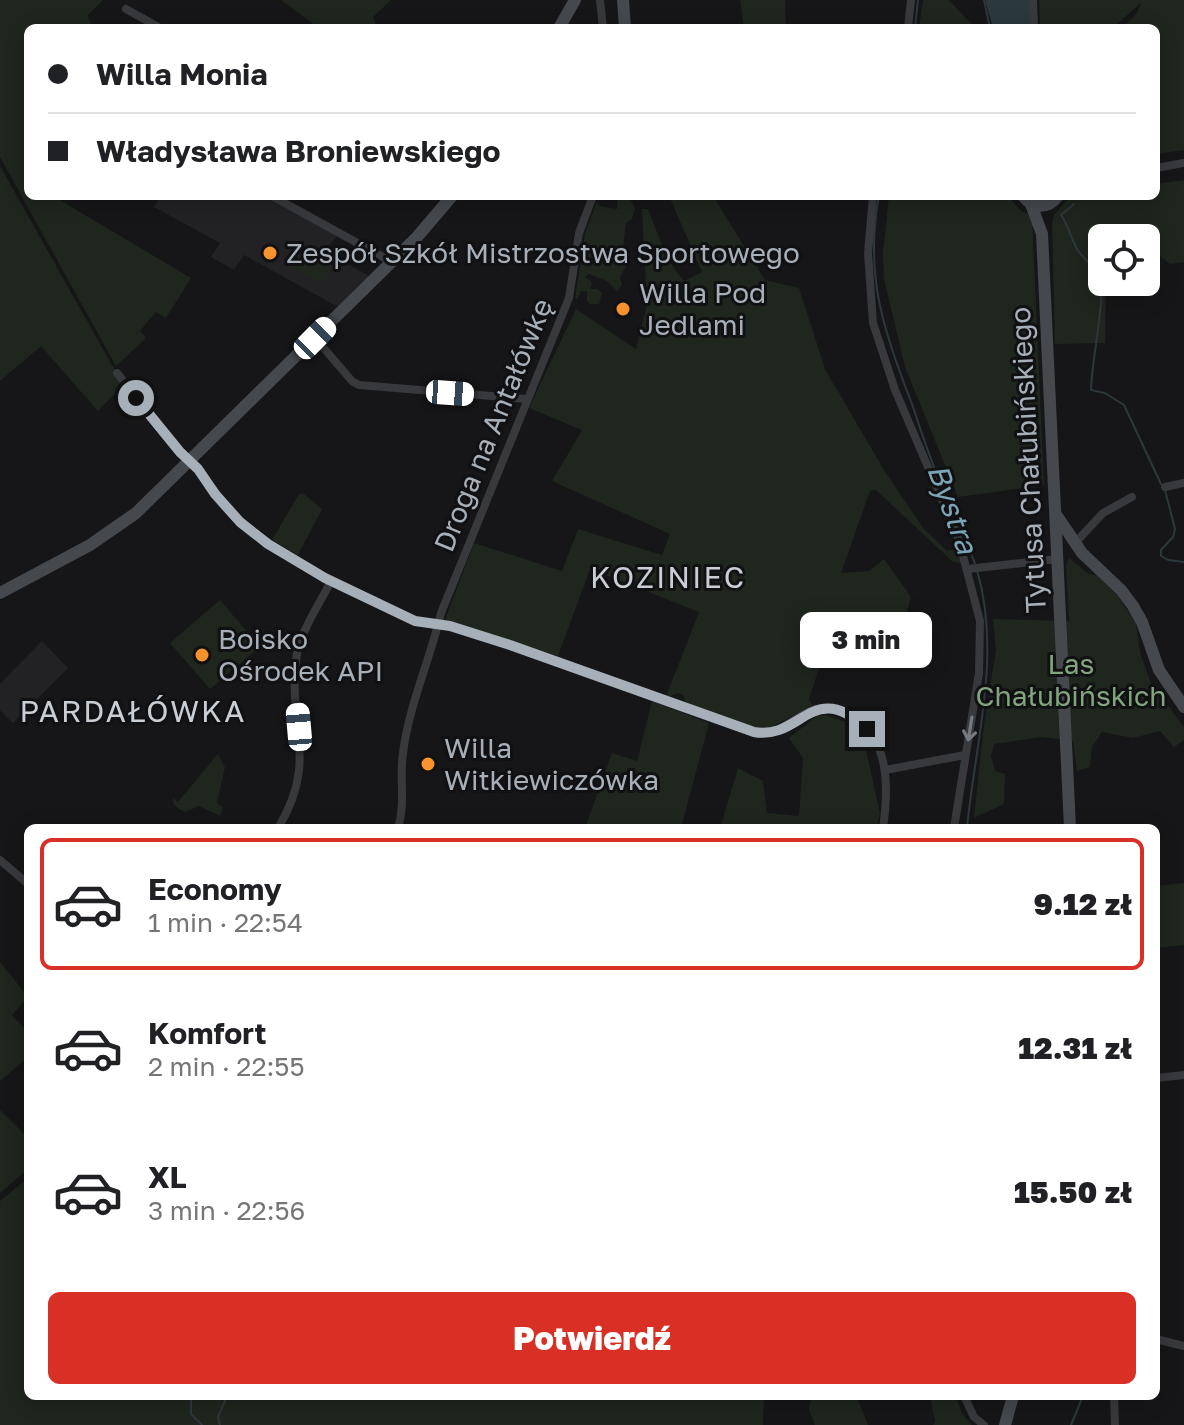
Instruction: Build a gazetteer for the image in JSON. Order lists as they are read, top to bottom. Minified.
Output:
{"streets":{"street":["Droga na Antałówkę","Tytusa Chałubińskiego"]},"districts":["KOZINIEC","PARDAŁÓWKA"],"water":["Bystra"],"parks":["Las Chałubińskich"],"places":["Zespół Szkół Mistrzostwa Sportowego","Willa Pod Jedlami","Boisko Ośrodek API","Willa Witkiewiczówka"],"page":{"banner":["Willa Monia","Władysława Broniewskiego"],"bubble":"3 min","list":[{"name":"Economy","note":"1 min · 22:54","value":"9.12 zł"},{"name":"Komfort","note":"2 min · 22:55","value":"12.31 zł"},{"name":"XL","note":"3 min · 22:56","value":"15.50 zł"}],"buttons":"Potwierdź"}}
